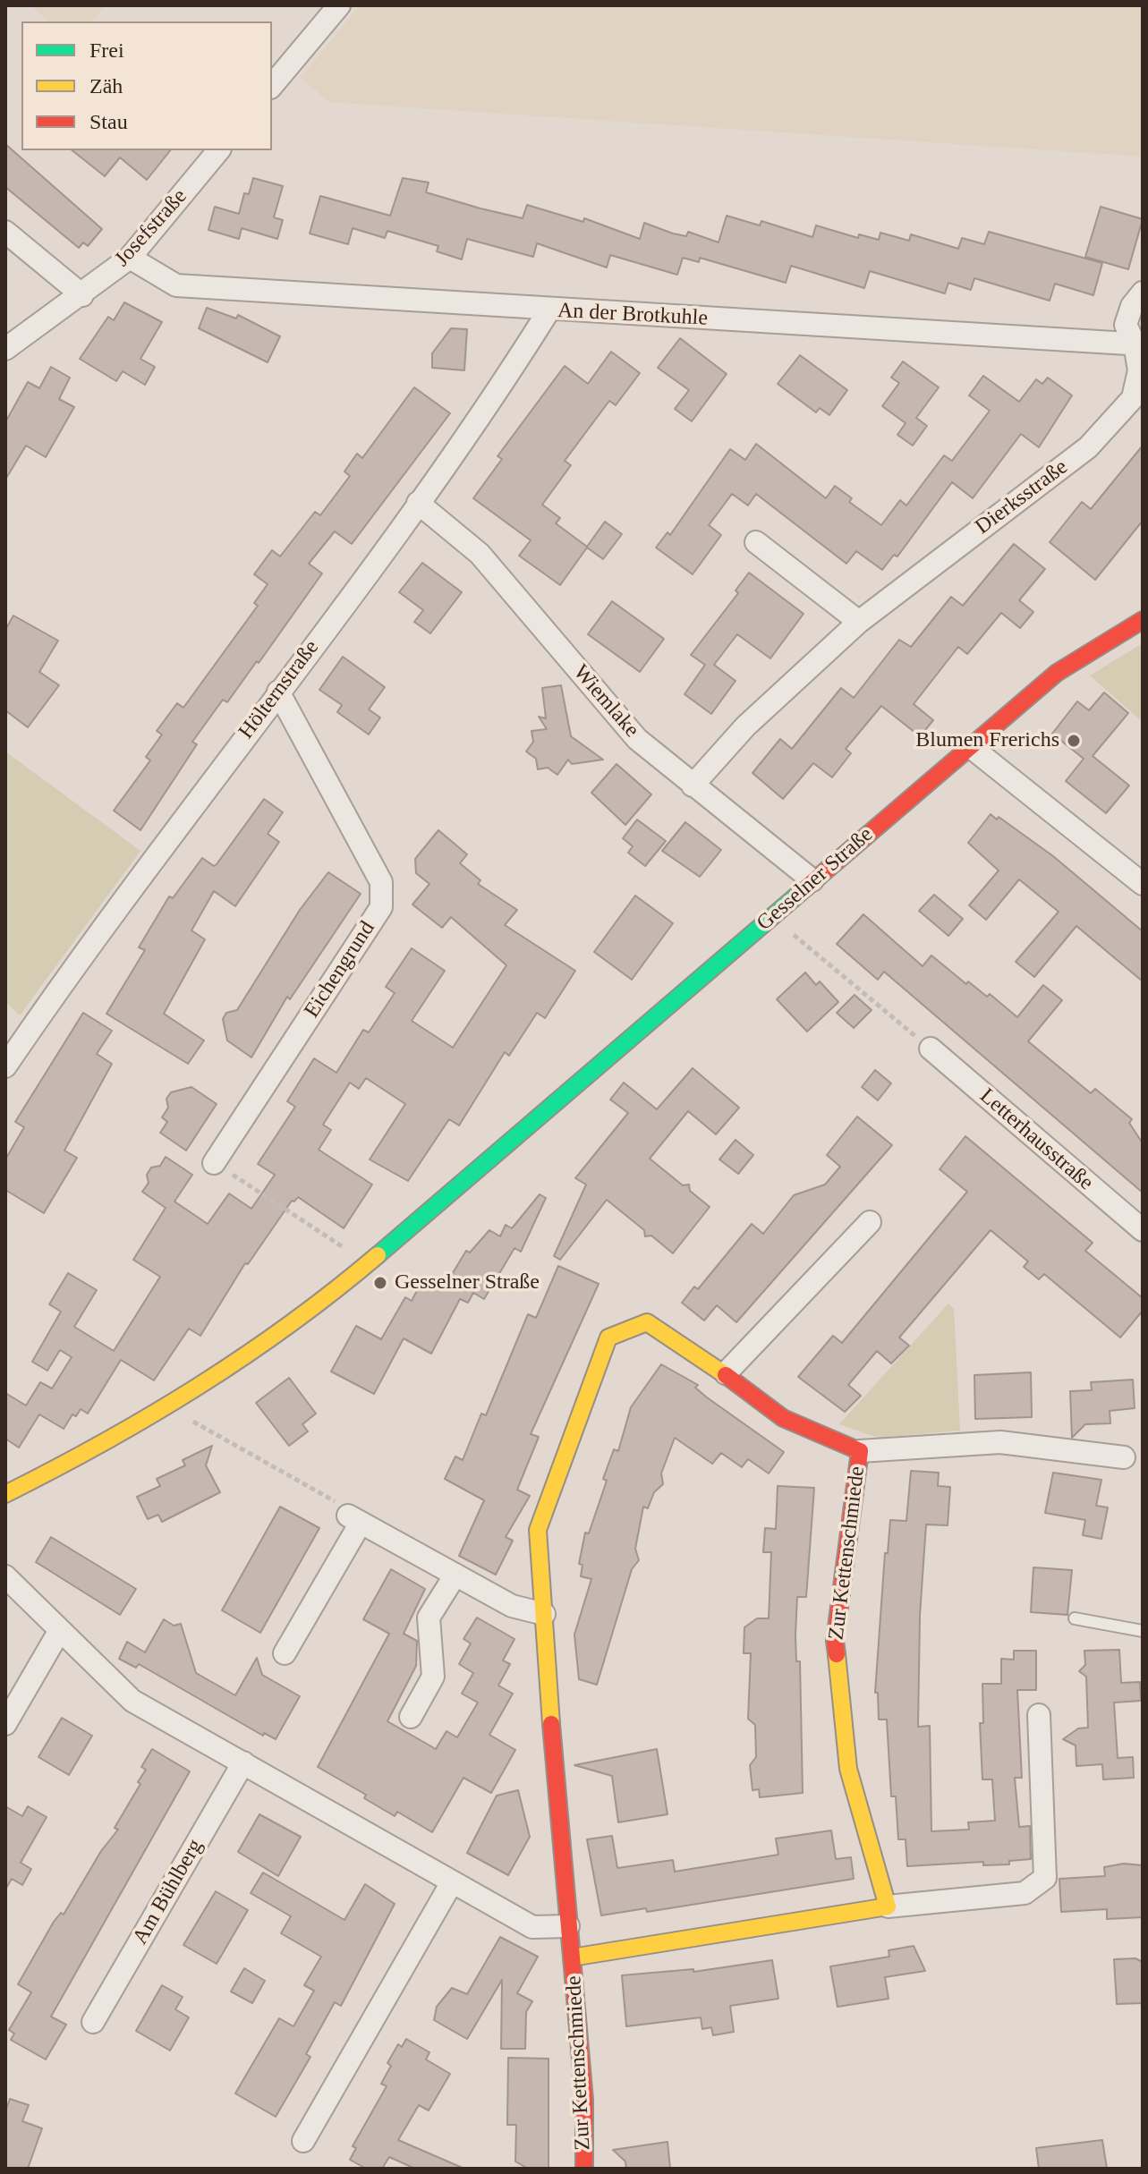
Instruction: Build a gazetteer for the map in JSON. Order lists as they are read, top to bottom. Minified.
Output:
{"streets":{"street":["Josefstraße","An der Brotkuhle","Dierksstraße","Hölternstraße","Wiemlake","Gesselner Straße","Eichengrund","Letterhausstraße","Zur Kettenschmiede","Am Bühlberg"]},"crossings":[["Josefstraße","An der Brotkuhle"],["An der Brotkuhle","Dierksstraße"],["An der Brotkuhle","Hölternstraße"],["Dierksstraße","Wiemlake"],["Hölternstraße","Wiemlake"],["Hölternstraße","Eichengrund"],["Wiemlake","Gesselner Straße"]],"places":["Blumen Frerichs","Gesselner Straße"],"legend":["Frei","Zäh","Stau"]}
